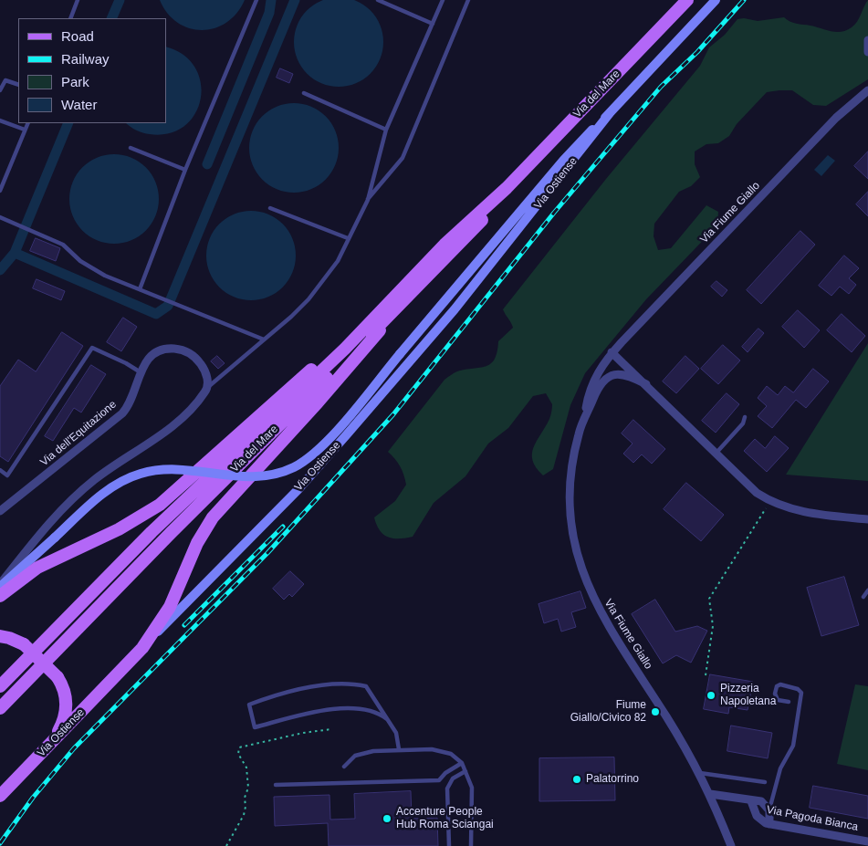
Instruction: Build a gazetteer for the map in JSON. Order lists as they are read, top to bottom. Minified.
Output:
{"streets":{"main road":["Via del Mare","Via Ostiense"],"street":["Via Fiume Giallo","Via dell'Equitazione","Via Pagoda Bianca"]},"crossings":[["Via Fiume Giallo","Via Pagoda Bianca"]],"places":["Pizzeria Napoletana","Fiume Giallo/Civico 82","Palatorrino","Accenture People Hub Roma Sciangai"],"legend":["Road","Railway","Park","Water"]}
